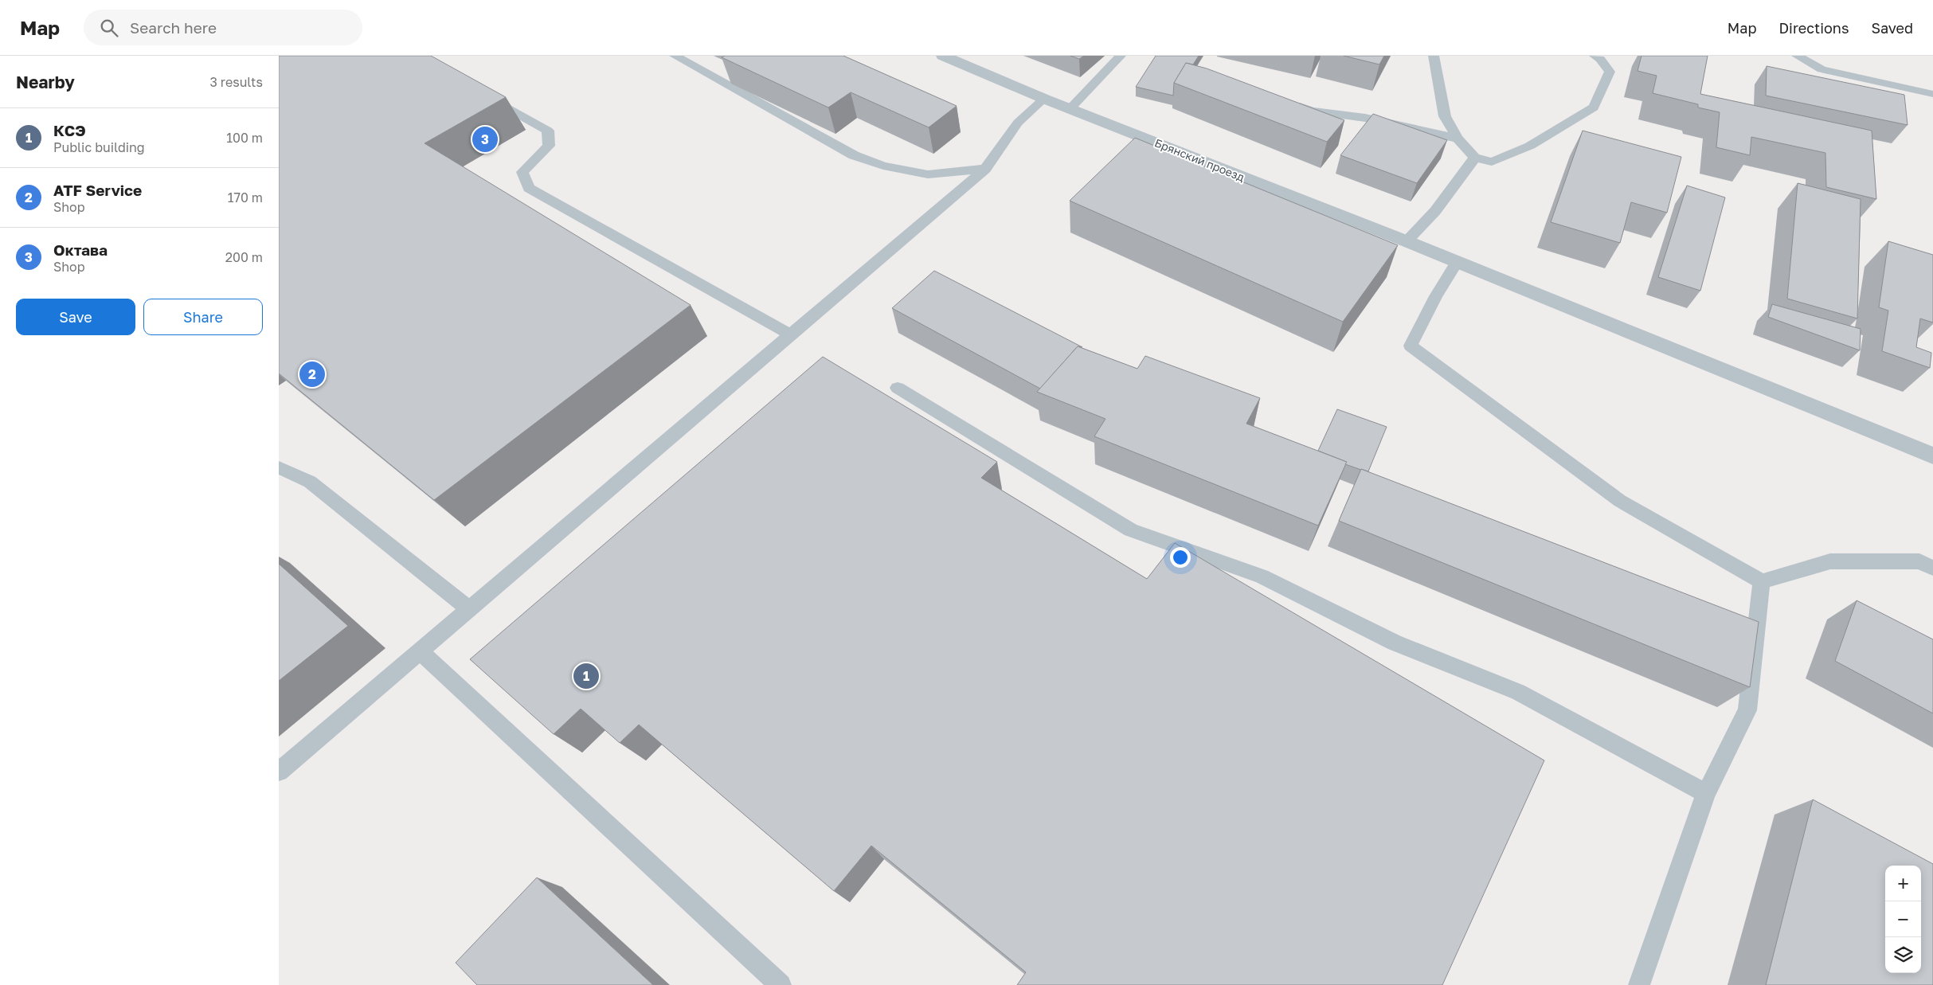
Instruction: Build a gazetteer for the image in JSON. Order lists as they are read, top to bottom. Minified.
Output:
{"streets":{"street":["Брянский проезд"]},"page":{"header":"Map","search":"Search here","nav":["Map","Directions","Saved"],"heading":["Nearby","3 results"],"list":[{"mark":"1","name":"КСЭ","note":"Public building","value":"100 m"},{"mark":"2","name":"ATF Service","note":"Shop","value":"170 m"},{"mark":"3","name":"Октава","note":"Shop","value":"200 m"}],"pins":["3","2","1"],"buttons":["Save","Share"],"map_buttons":["+","−"]}}
